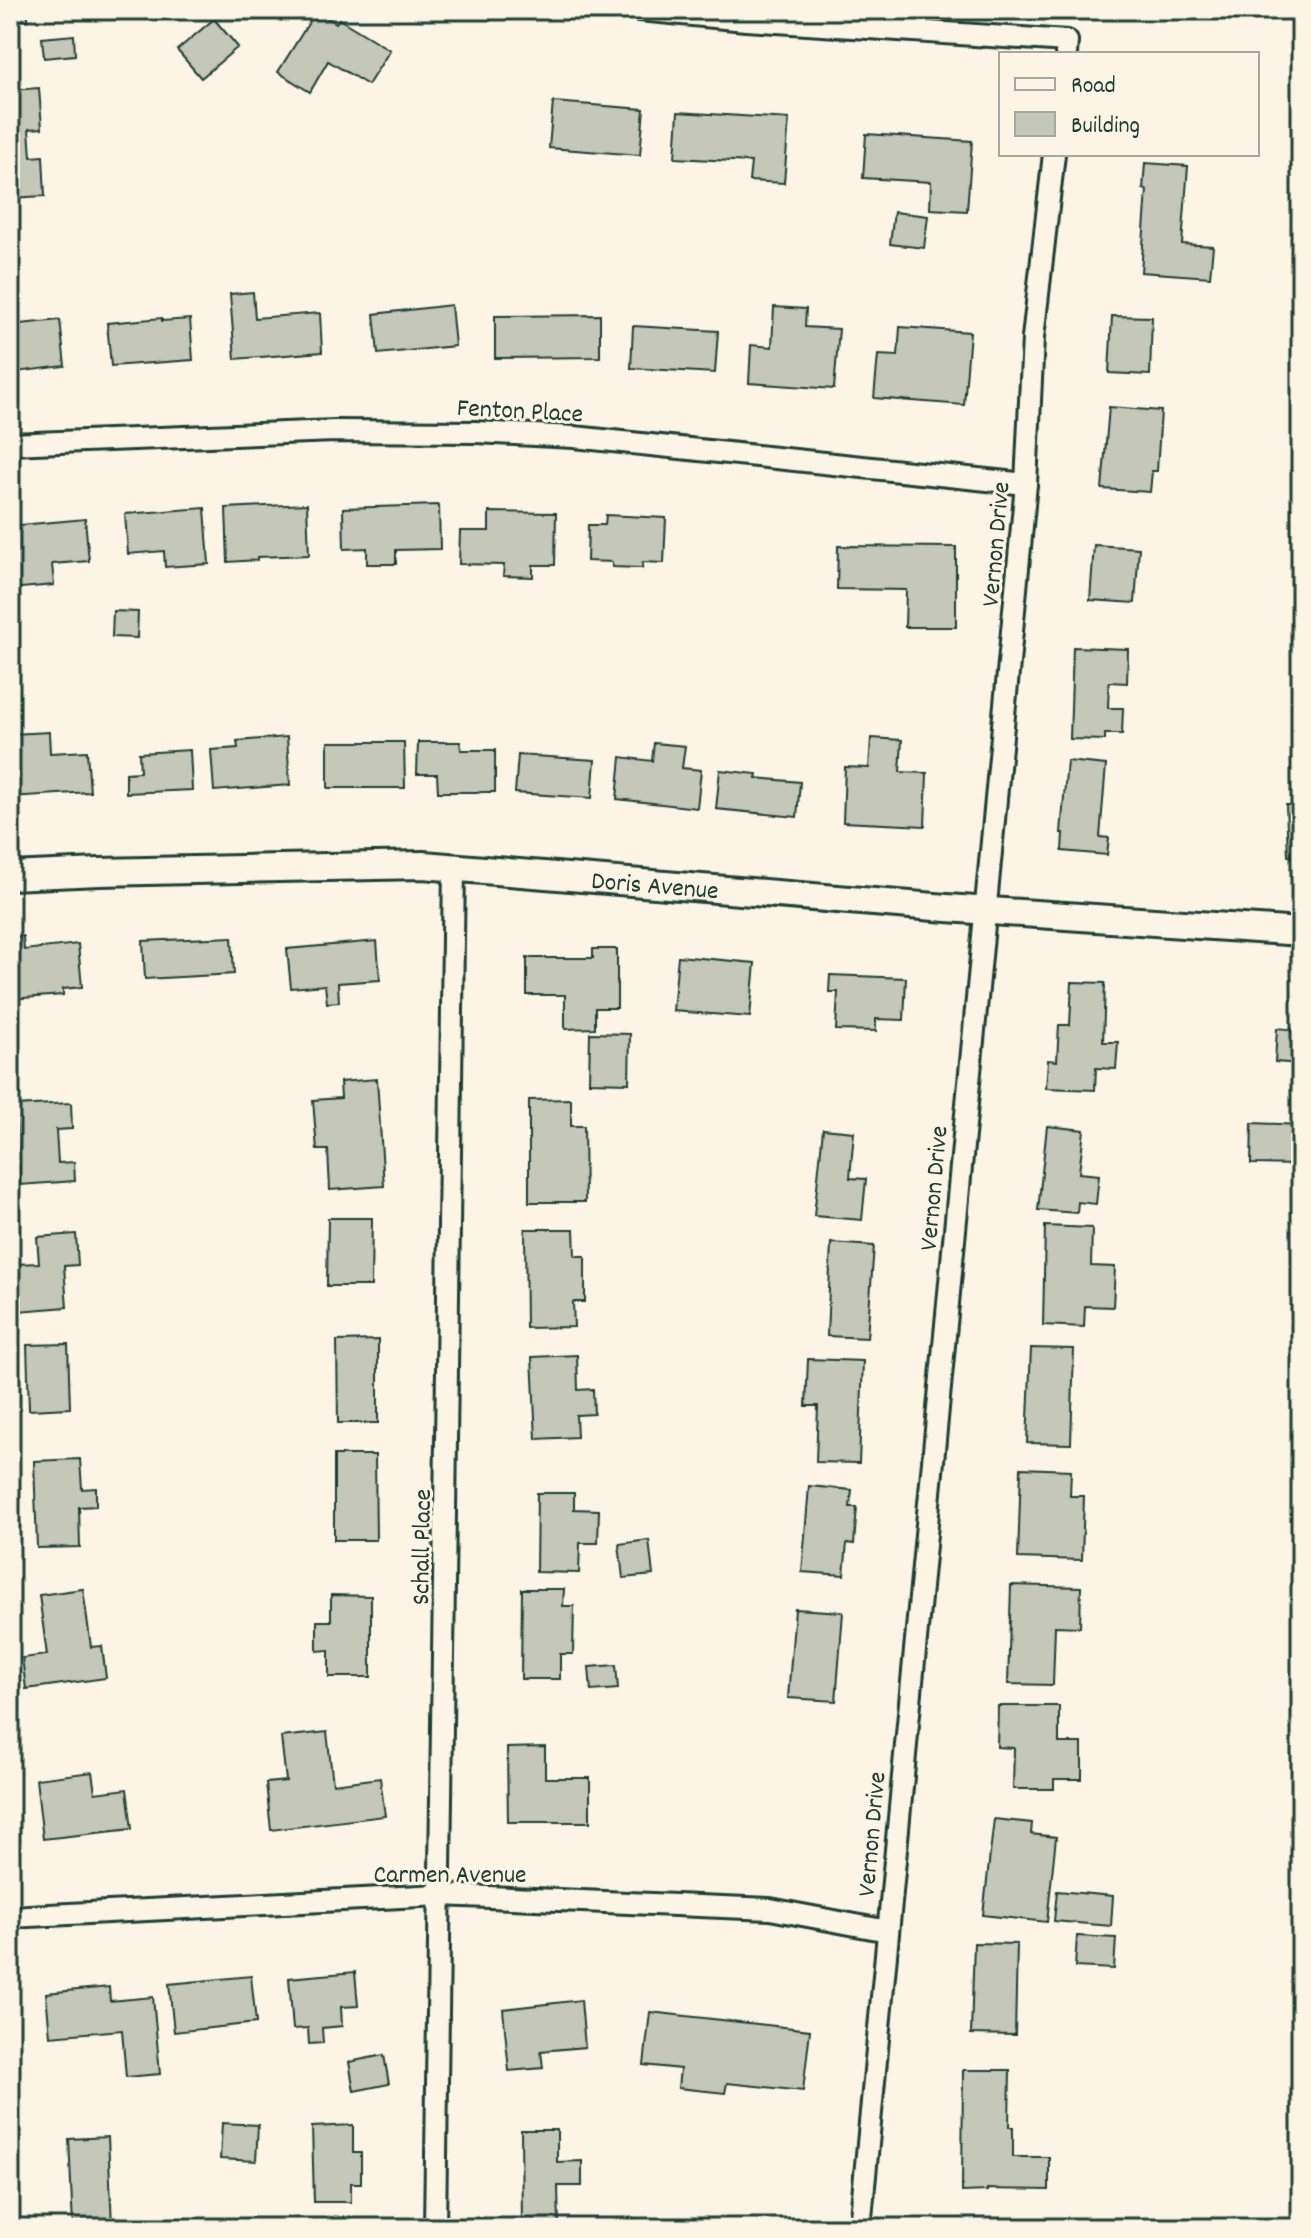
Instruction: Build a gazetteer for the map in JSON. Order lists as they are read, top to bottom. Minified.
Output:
{"streets":{"street":["Fenton Place","Vernon Drive","Doris Avenue","Schall Place","Carmen Avenue"]},"crossings":[["Fenton Place","Vernon Drive"],["Vernon Drive","Doris Avenue"],["Vernon Drive","Carmen Avenue"],["Doris Avenue","Schall Place"],["Schall Place","Carmen Avenue"]],"legend":["Road","Building"]}
